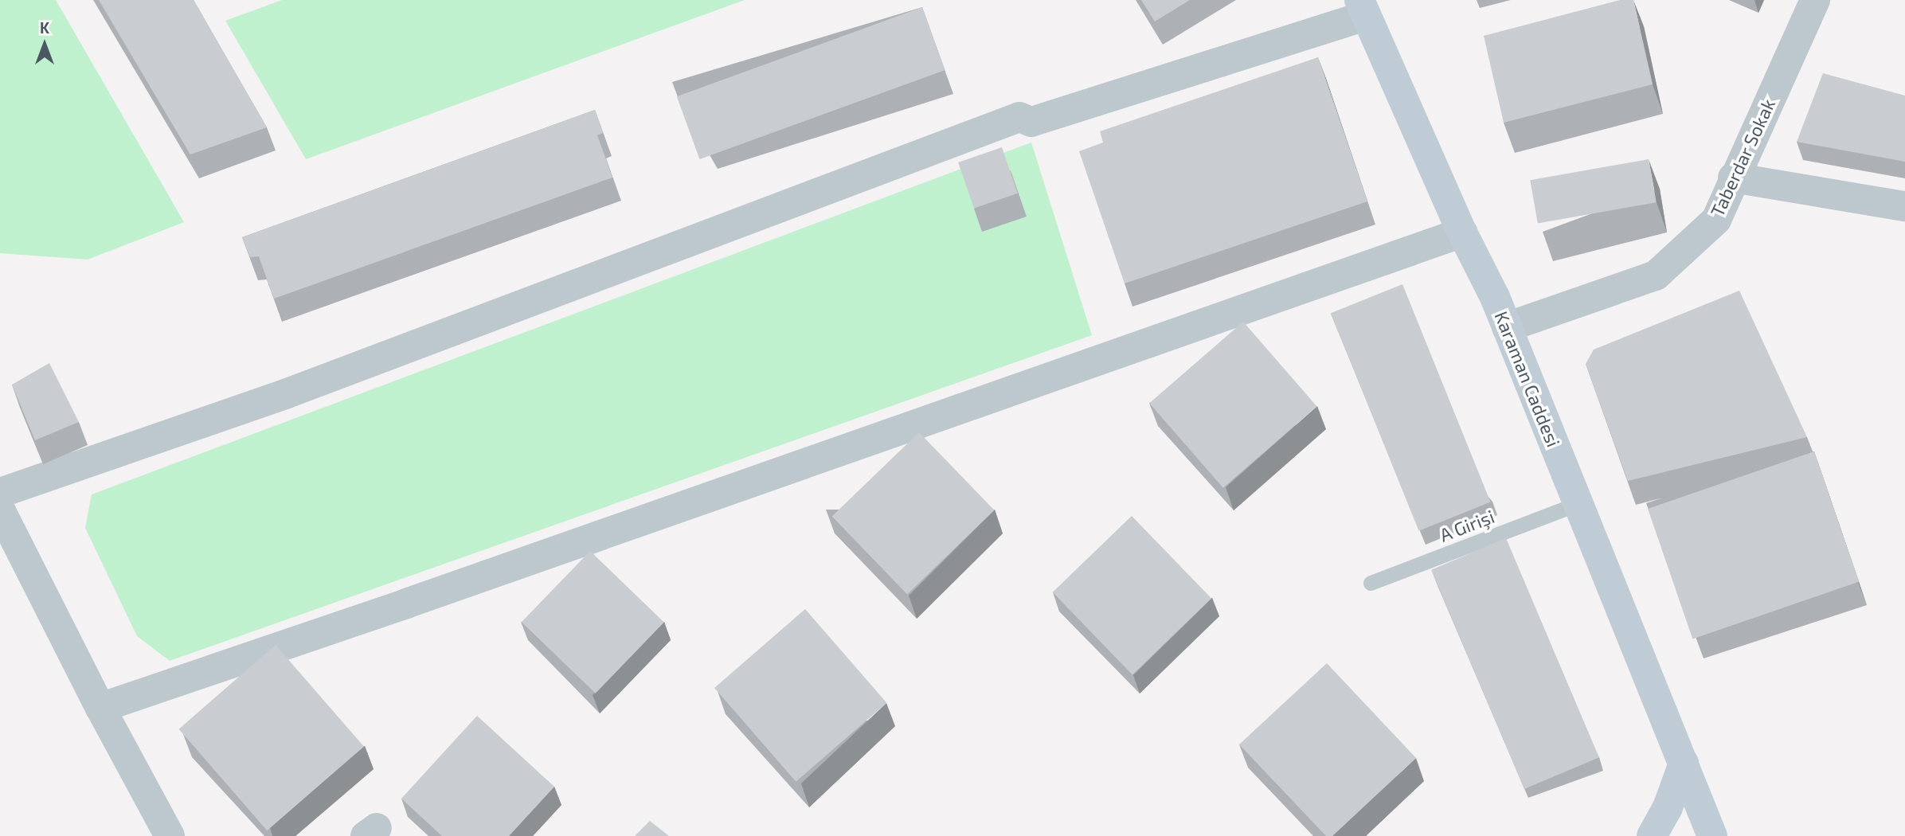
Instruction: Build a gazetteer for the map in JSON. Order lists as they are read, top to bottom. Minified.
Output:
{"streets":{"street":["Taberdar Sokak","Karaman Caddesi"],"lane":["A Girişi"]},"crossings":[["Taberdar Sokak","Karaman Caddesi"],["Karaman Caddesi","A Girişi"]],"north":"top"}
